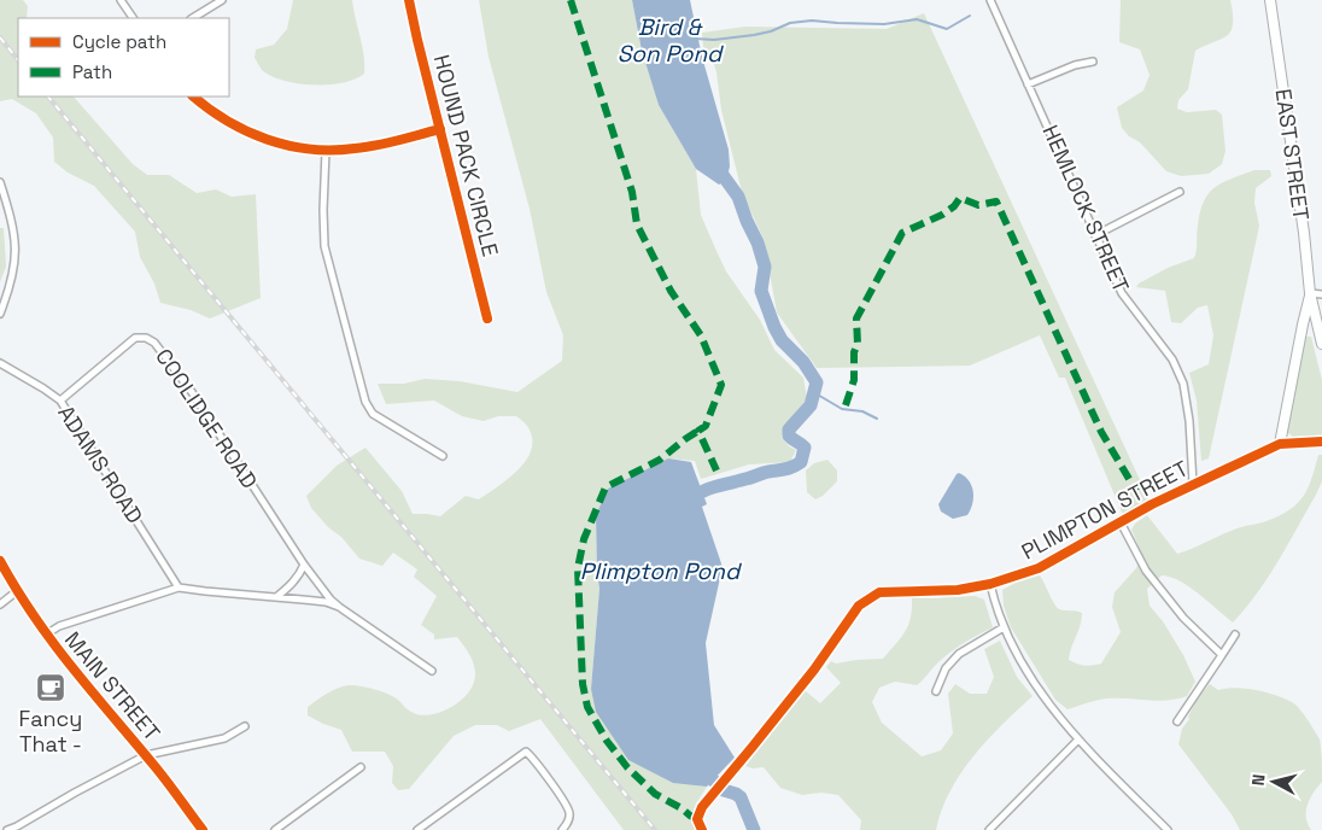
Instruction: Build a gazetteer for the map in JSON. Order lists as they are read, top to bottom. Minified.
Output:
{"streets":{"street":["EAST STREET","HOUND PACK CIRCLE","HEMLOCK STREET","COOLIDGE ROAD","ADAMS ROAD","PLIMPTON STREET","MAIN STREET"]},"crossings":[["HEMLOCK STREET","PLIMPTON STREET"],["COOLIDGE ROAD","ADAMS ROAD"]],"water":["Bird & Son Pond","Plimpton Pond"],"places":{"cafe":["Fancy That -"]},"legend":["Cycle path","Path"],"north":"left"}
